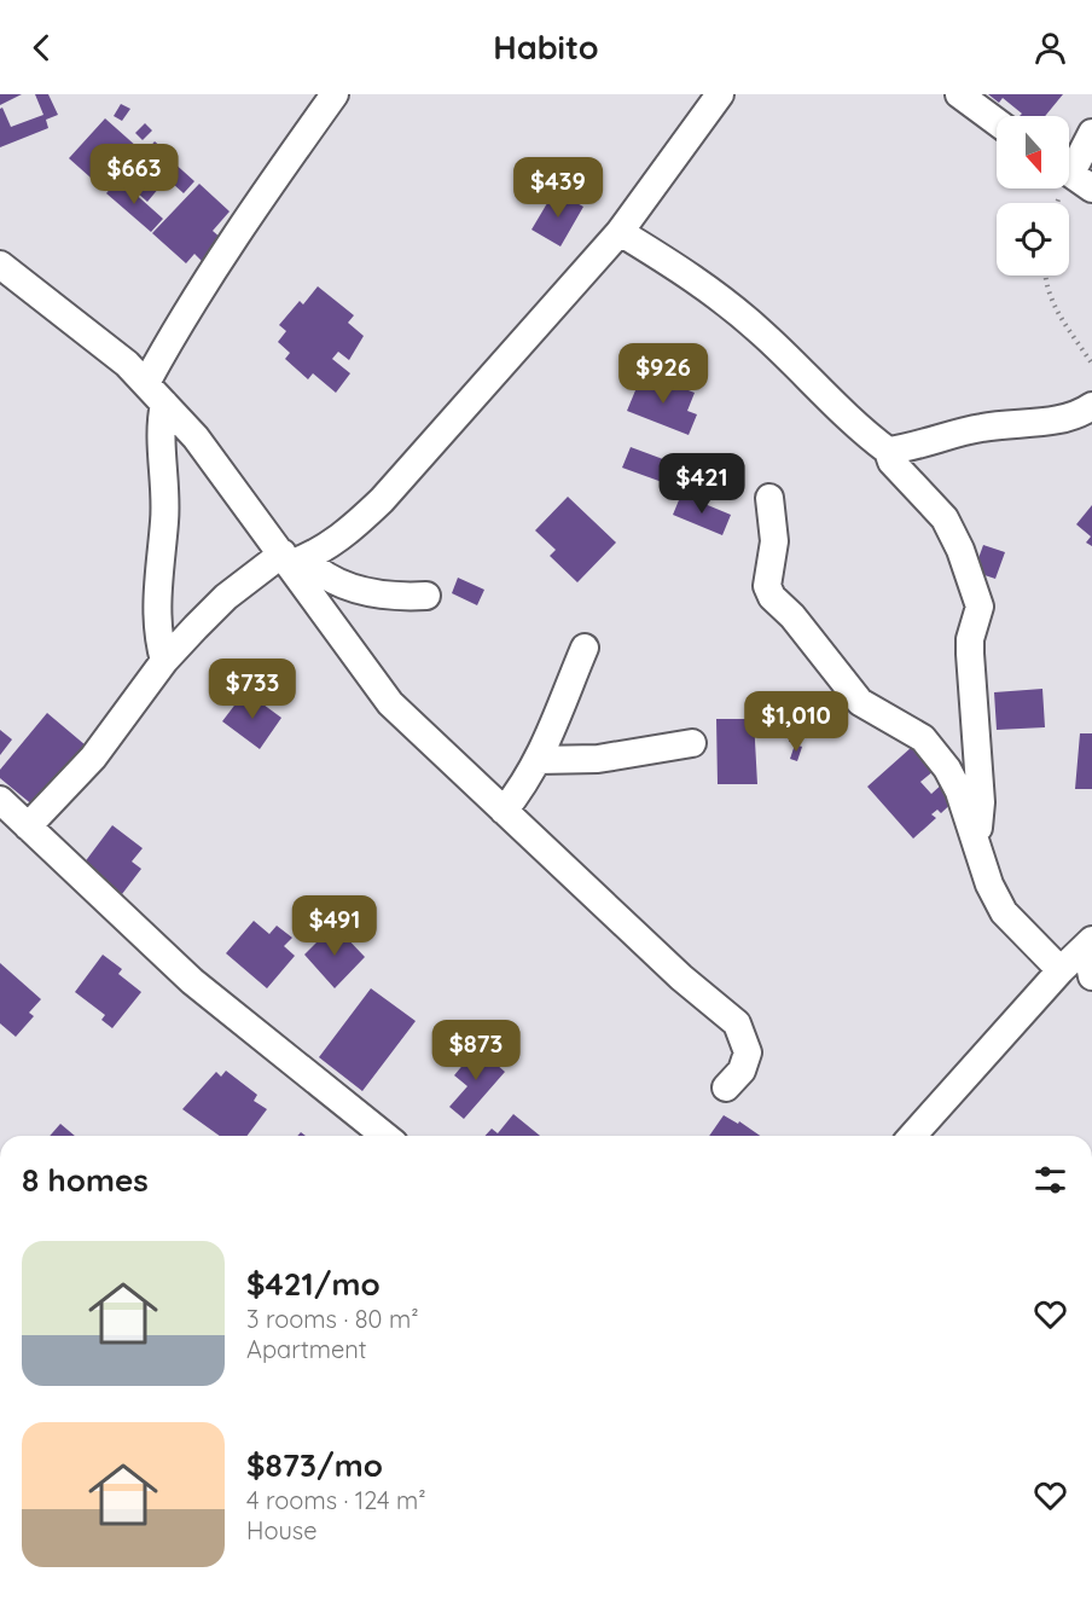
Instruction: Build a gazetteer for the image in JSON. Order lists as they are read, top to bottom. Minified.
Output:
{"north":"bottom","page":{"header":"Habito","price":["$663","$439","$926","$421","$733","$1,010","$491","$873"],"heading":"8 homes","list":[{"name":"$421/mo","note":"3 rooms · 80 m² · Apartment"},{"name":"$873/mo","note":"4 rooms · 124 m² · House"}]}}
